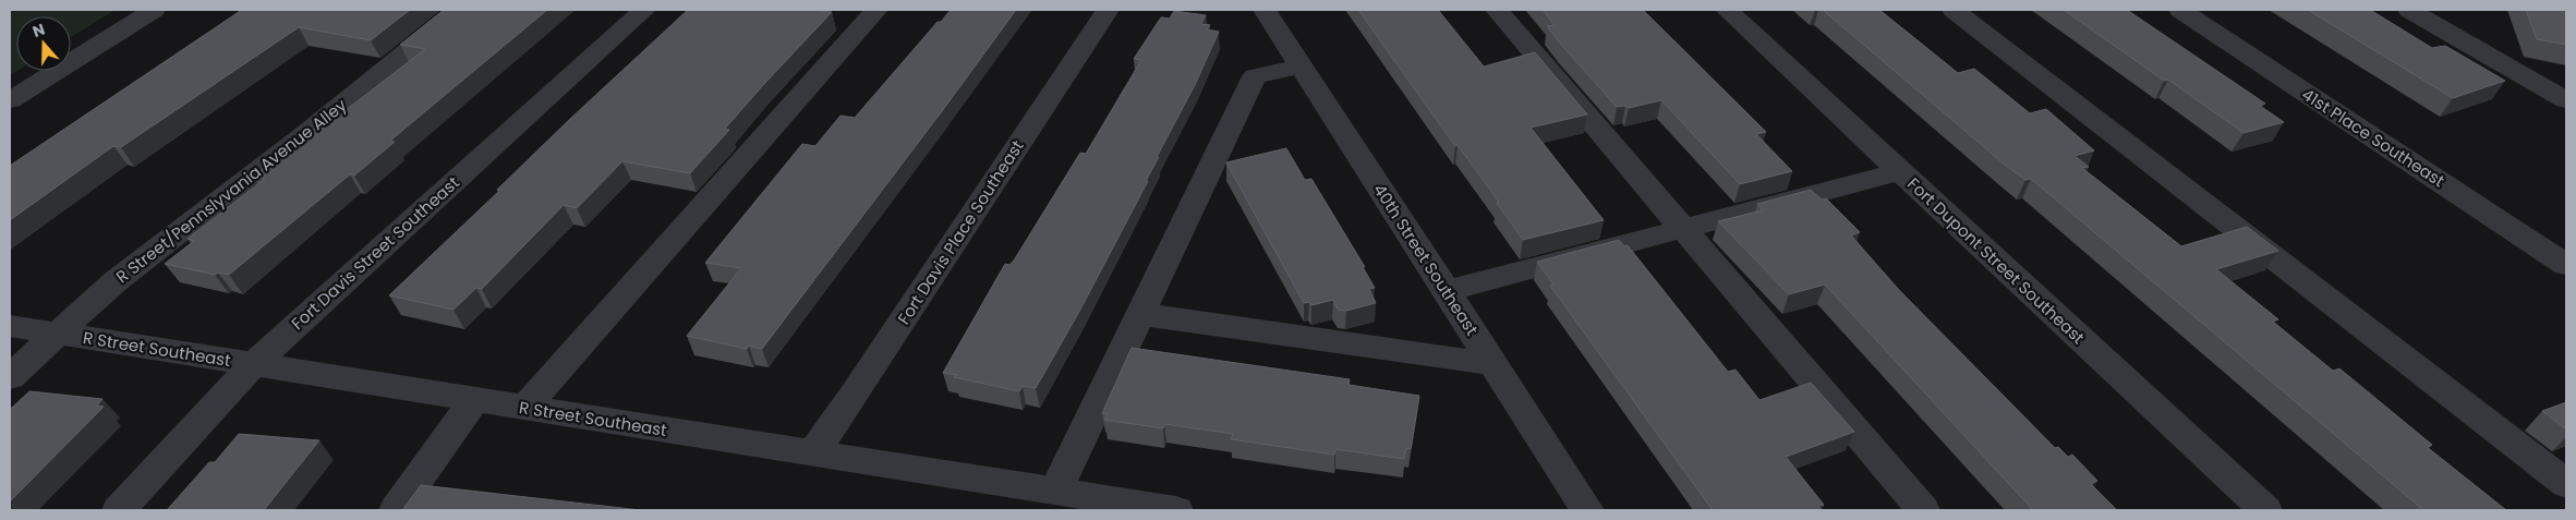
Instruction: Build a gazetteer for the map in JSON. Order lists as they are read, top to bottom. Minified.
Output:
{"streets":{"street":["41st Place Southeast","R Street/Pennslyvania Avenue Alley","Fort Davis Place Southeast","Fort Davis Street Southeast","40th Street Southeast","Fort Dupont Street Southeast","R Street Southeast"]},"crossings":[["R Street/Pennslyvania Avenue Alley","R Street Southeast"],["Fort Davis Place Southeast","R Street Southeast"],["Fort Davis Street Southeast","R Street Southeast"]],"north":"top"}
